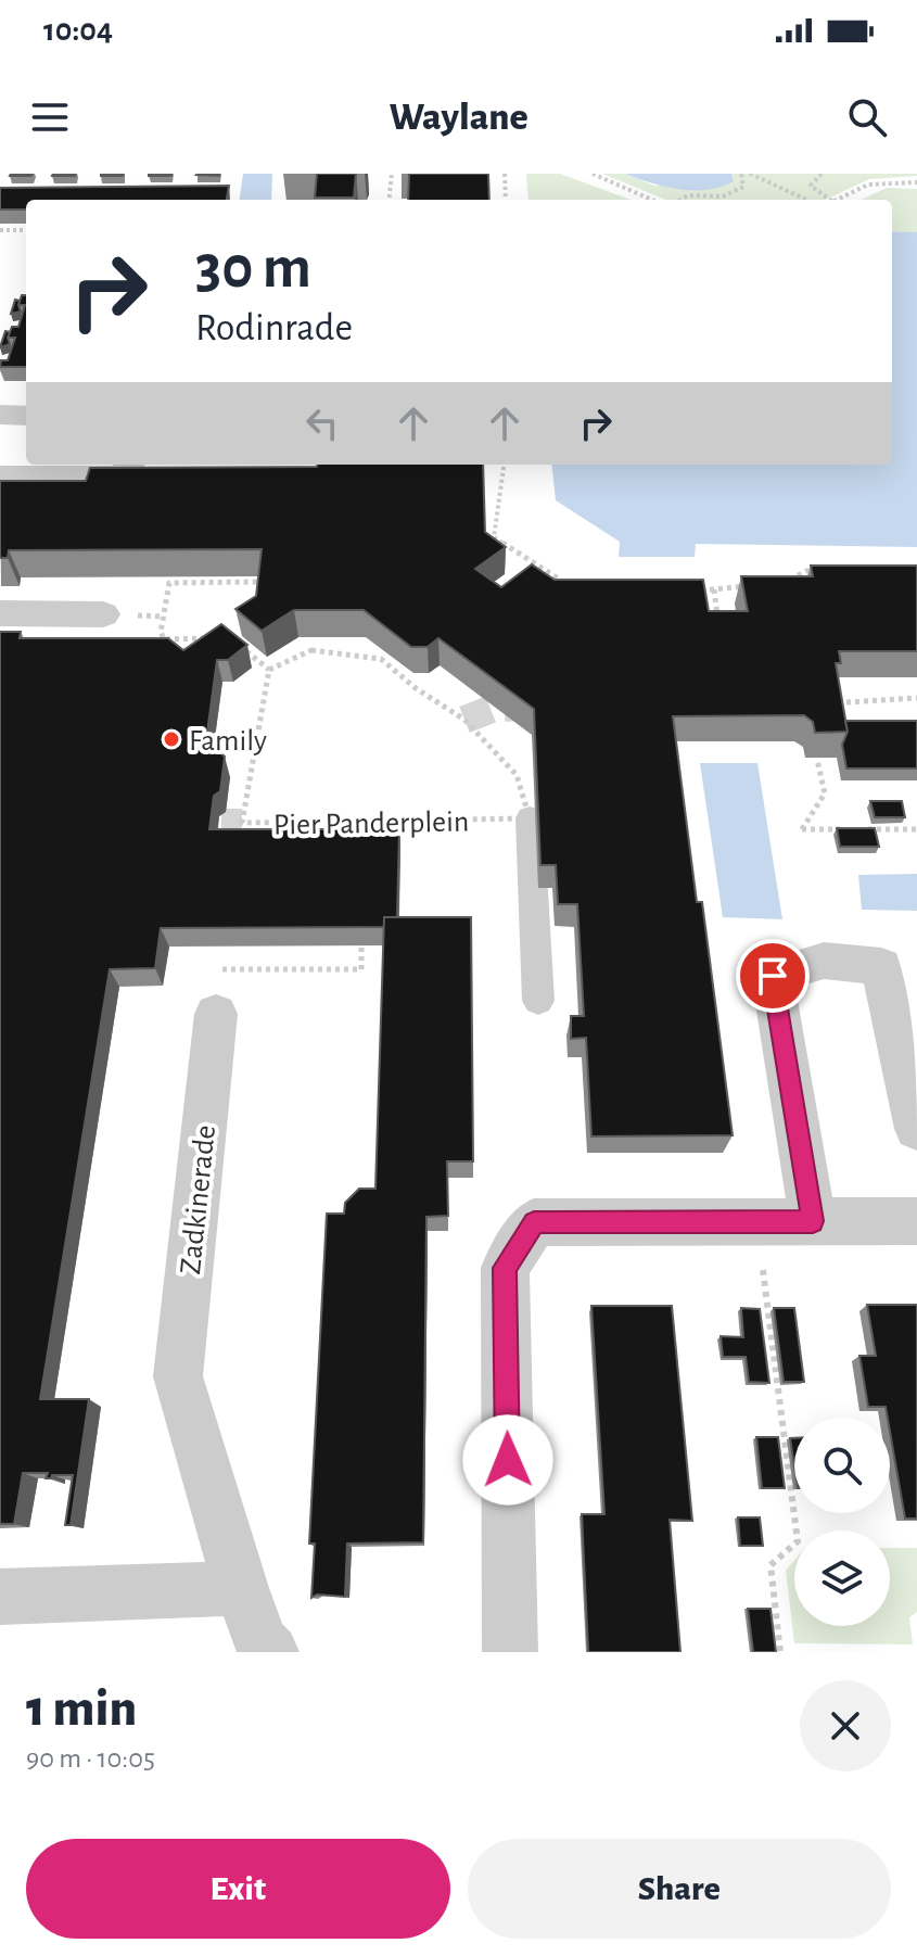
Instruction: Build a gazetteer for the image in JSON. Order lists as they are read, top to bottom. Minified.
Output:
{"streets":{"street":["Zadkinerade"],"path":["Pier Panderplein"]},"places":["Family"],"page":{"status":"10:04","header":"Waylane","turn":["30 m","Rodinrade"],"heading":["1 min","90 m · 10:05"],"buttons":["Exit","Share"]}}
